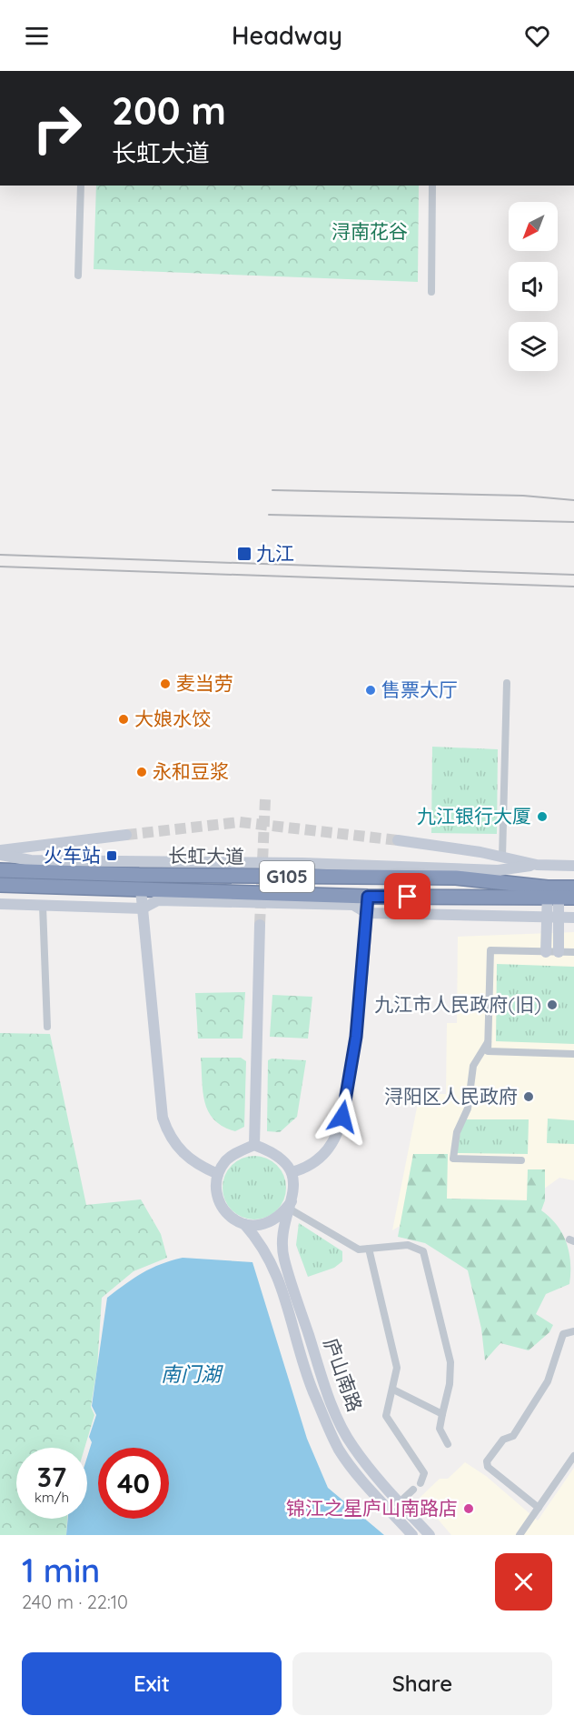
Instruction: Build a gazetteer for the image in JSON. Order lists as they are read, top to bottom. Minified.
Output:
{"streets":{"highway":["长虹大道","G105"],"street":["庐山南路"]},"water":["南门湖"],"parks":["浔南花谷"],"places":{"transit":["九江","火车站"],"other":["麦当劳","售票大厅","大娘水饺","永和豆浆","九江银行大厦","九江市人民政府(旧)","浔阳区人民政府","锦江之星庐山南路店"]},"north":"bottom left","page":{"header":"Headway","turn":["200 m","长虹大道"],"speed":"37 km/h","limit":"40","heading":["1 min","240 m · 22:10"],"buttons":["Exit","Share"]}}
